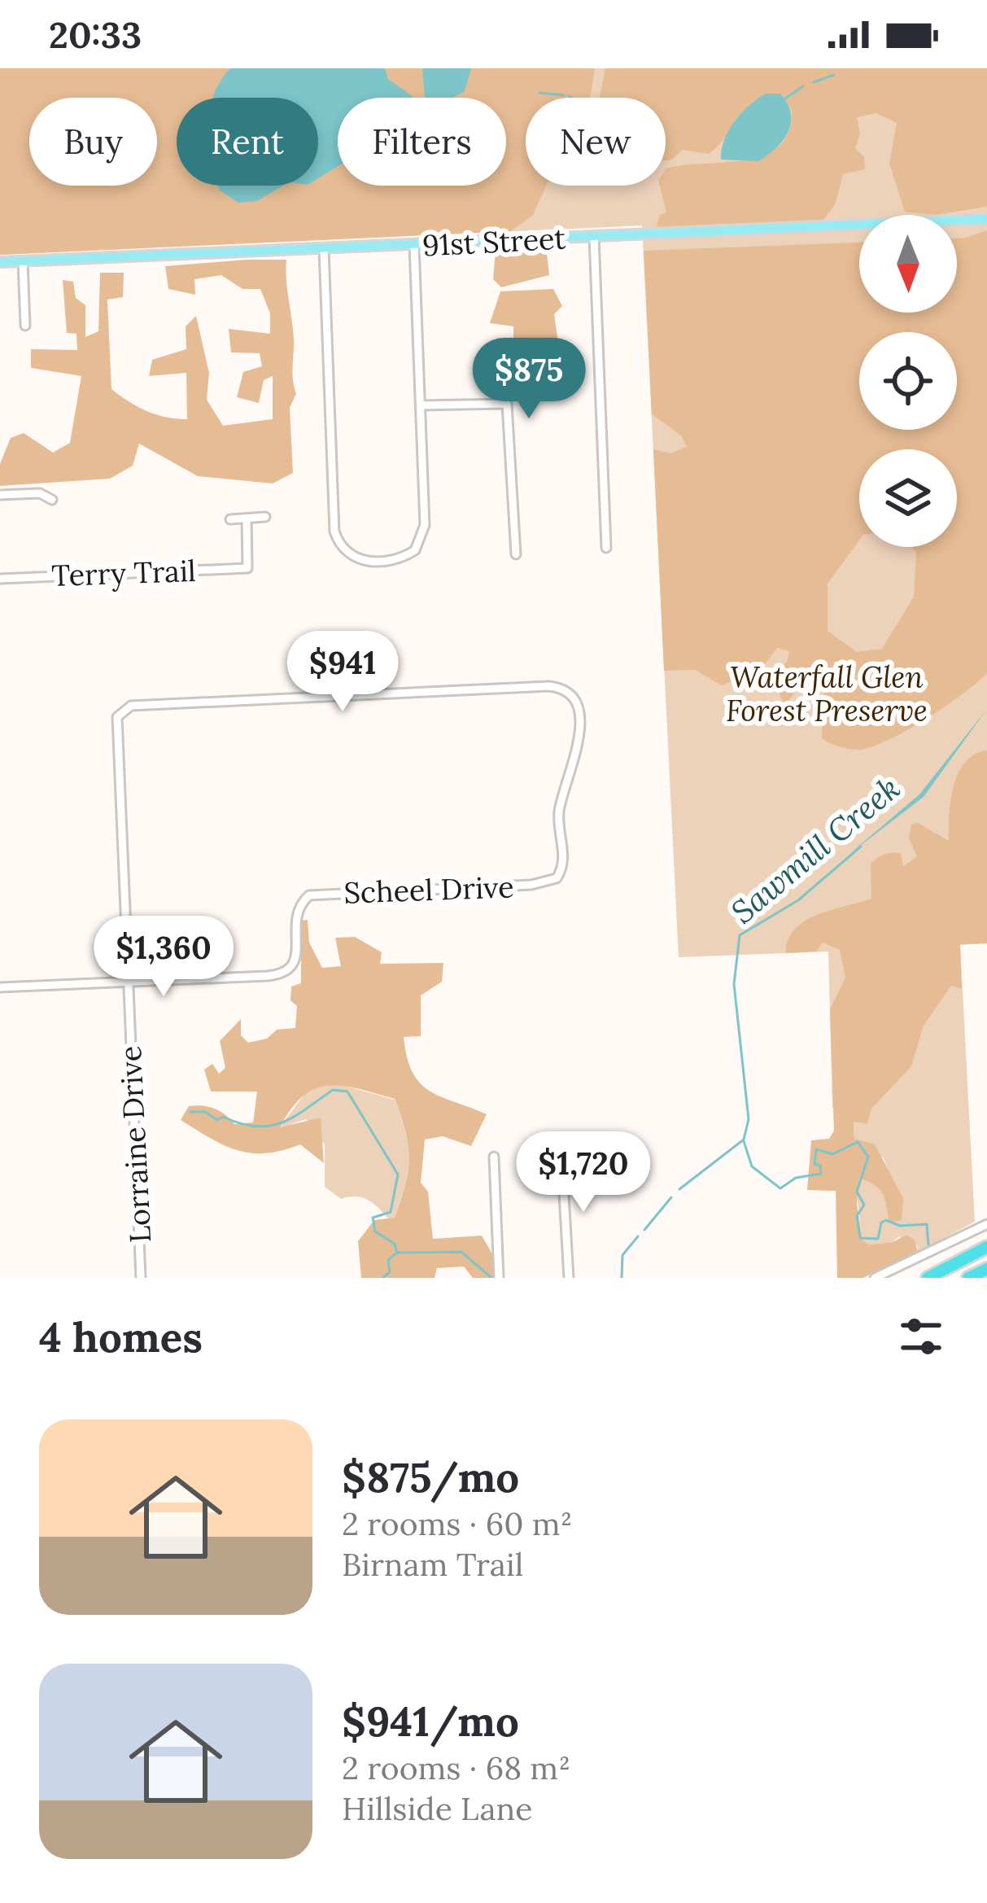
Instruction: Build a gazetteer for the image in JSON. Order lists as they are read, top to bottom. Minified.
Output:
{"streets":{"main road":["91st Street"],"street":["Terry Trail","Scheel Drive","Lorraine Drive"]},"crossings":[["Scheel Drive","Lorraine Drive"]],"water":["Sawmill Creek"],"parks":["Waterfall Glen Forest Preserve"],"north":"bottom","page":{"status":"20:33","chip":["Buy","Rent","Filters","New"],"price":["$875","$941","$1,360","$1,720"],"heading":"4 homes","list":[{"name":"$875/mo","note":"2 rooms · 60 m² · Birnam Trail"},{"name":"$941/mo","note":"2 rooms · 68 m² · Hillside Lane"}]}}
